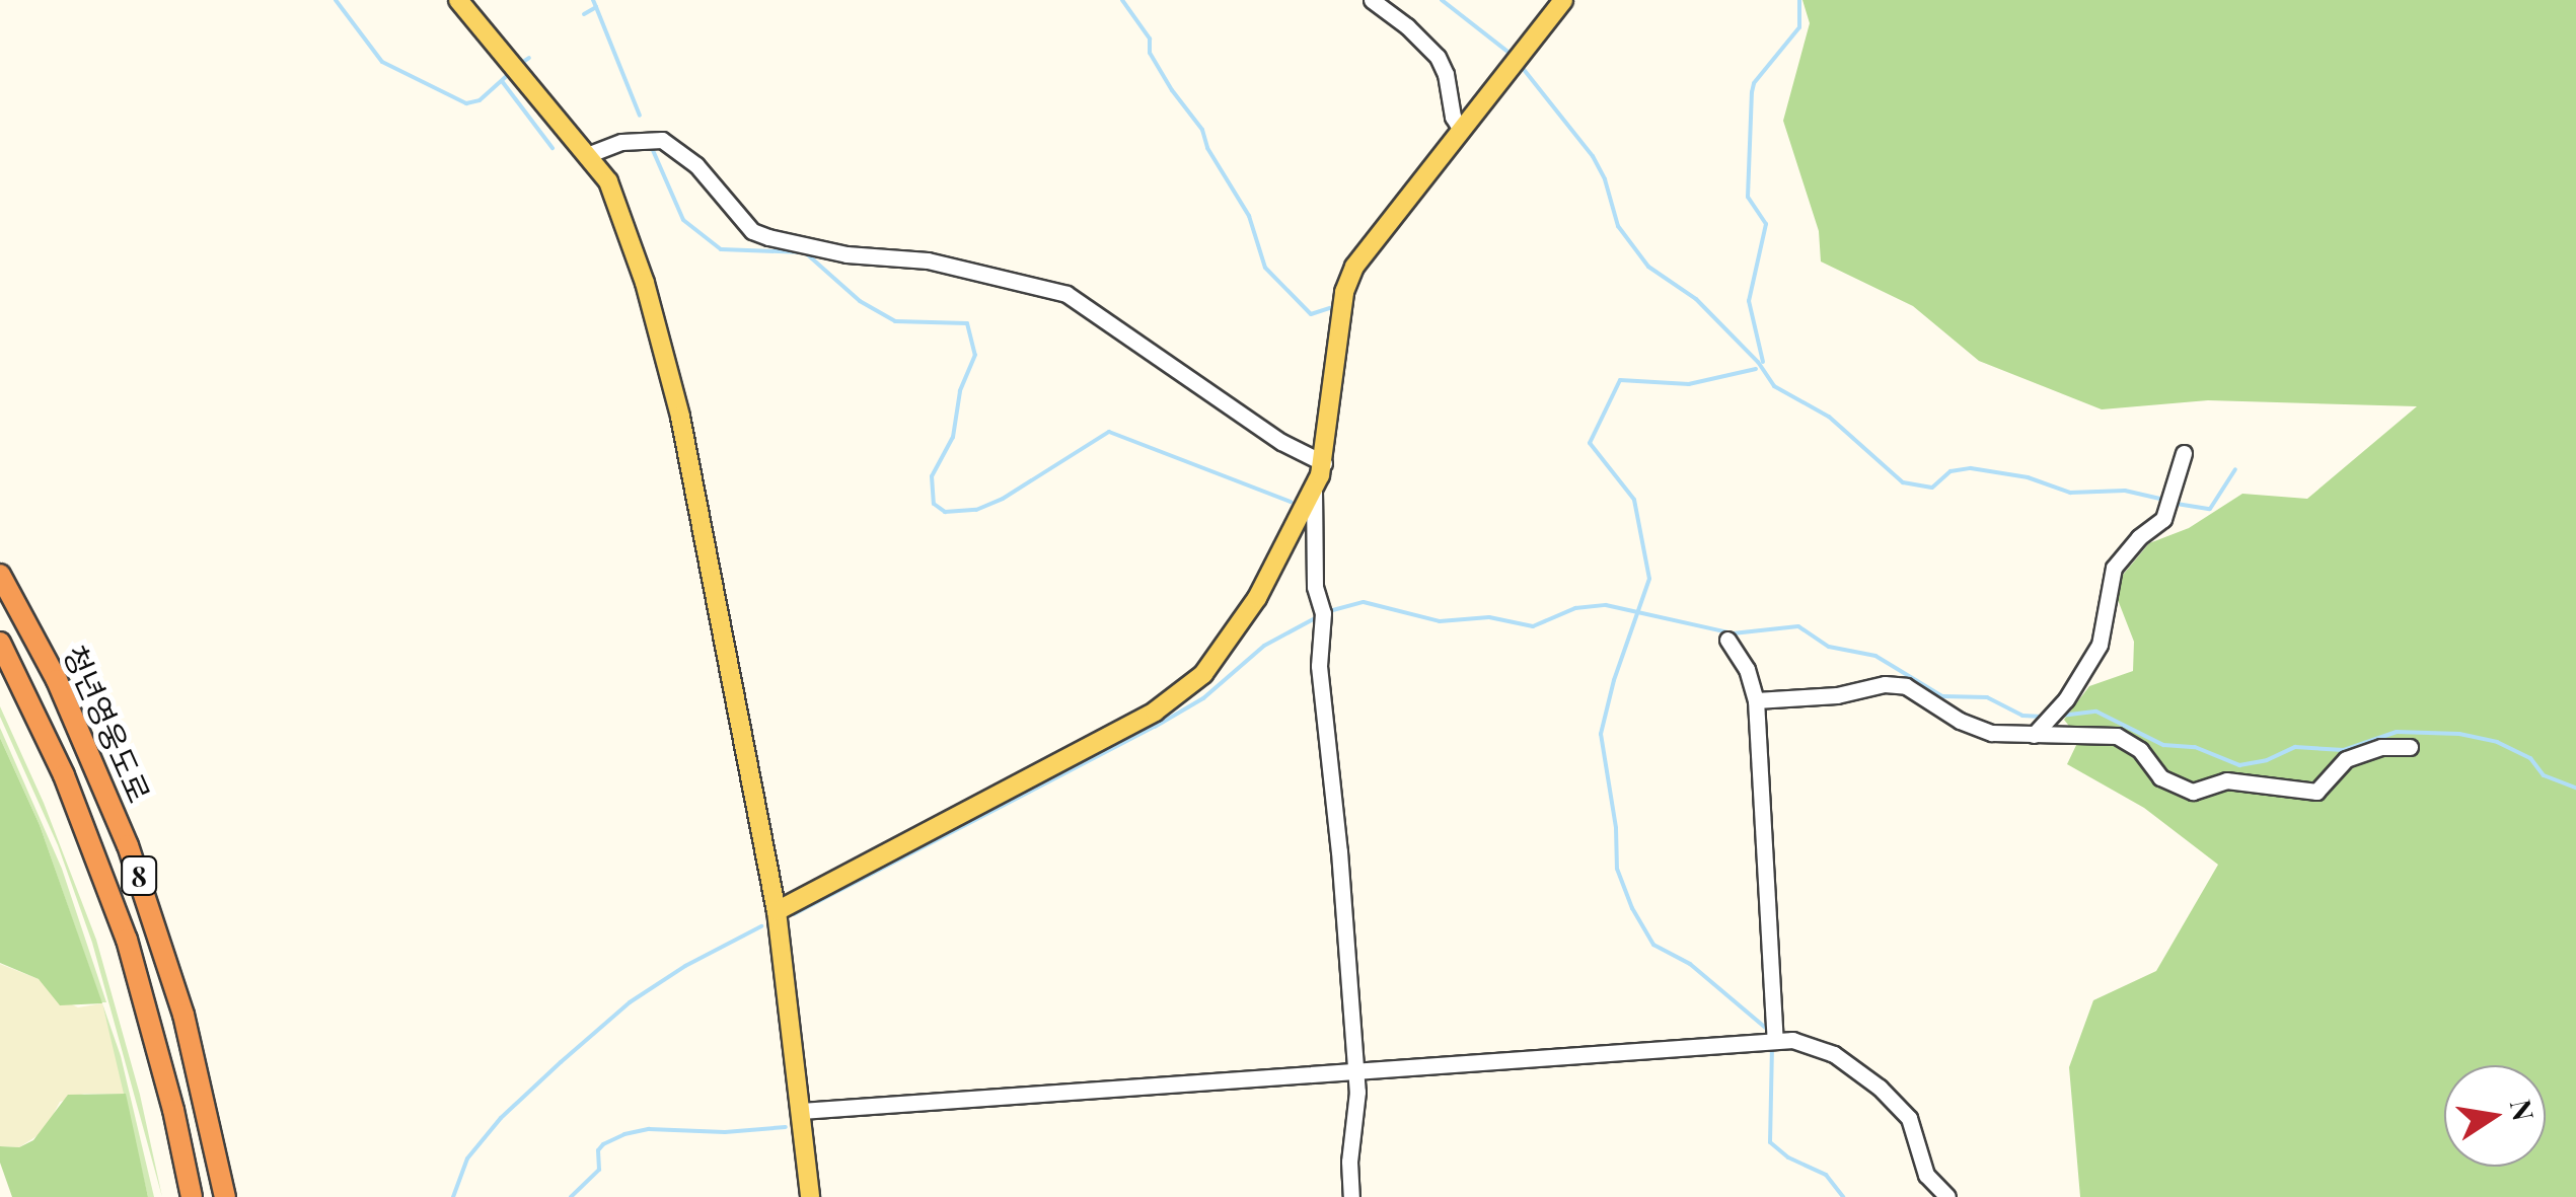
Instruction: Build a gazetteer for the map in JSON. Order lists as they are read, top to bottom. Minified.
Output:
{"streets":{"highway":["청년영웅도로","8"]},"north":"right"}
